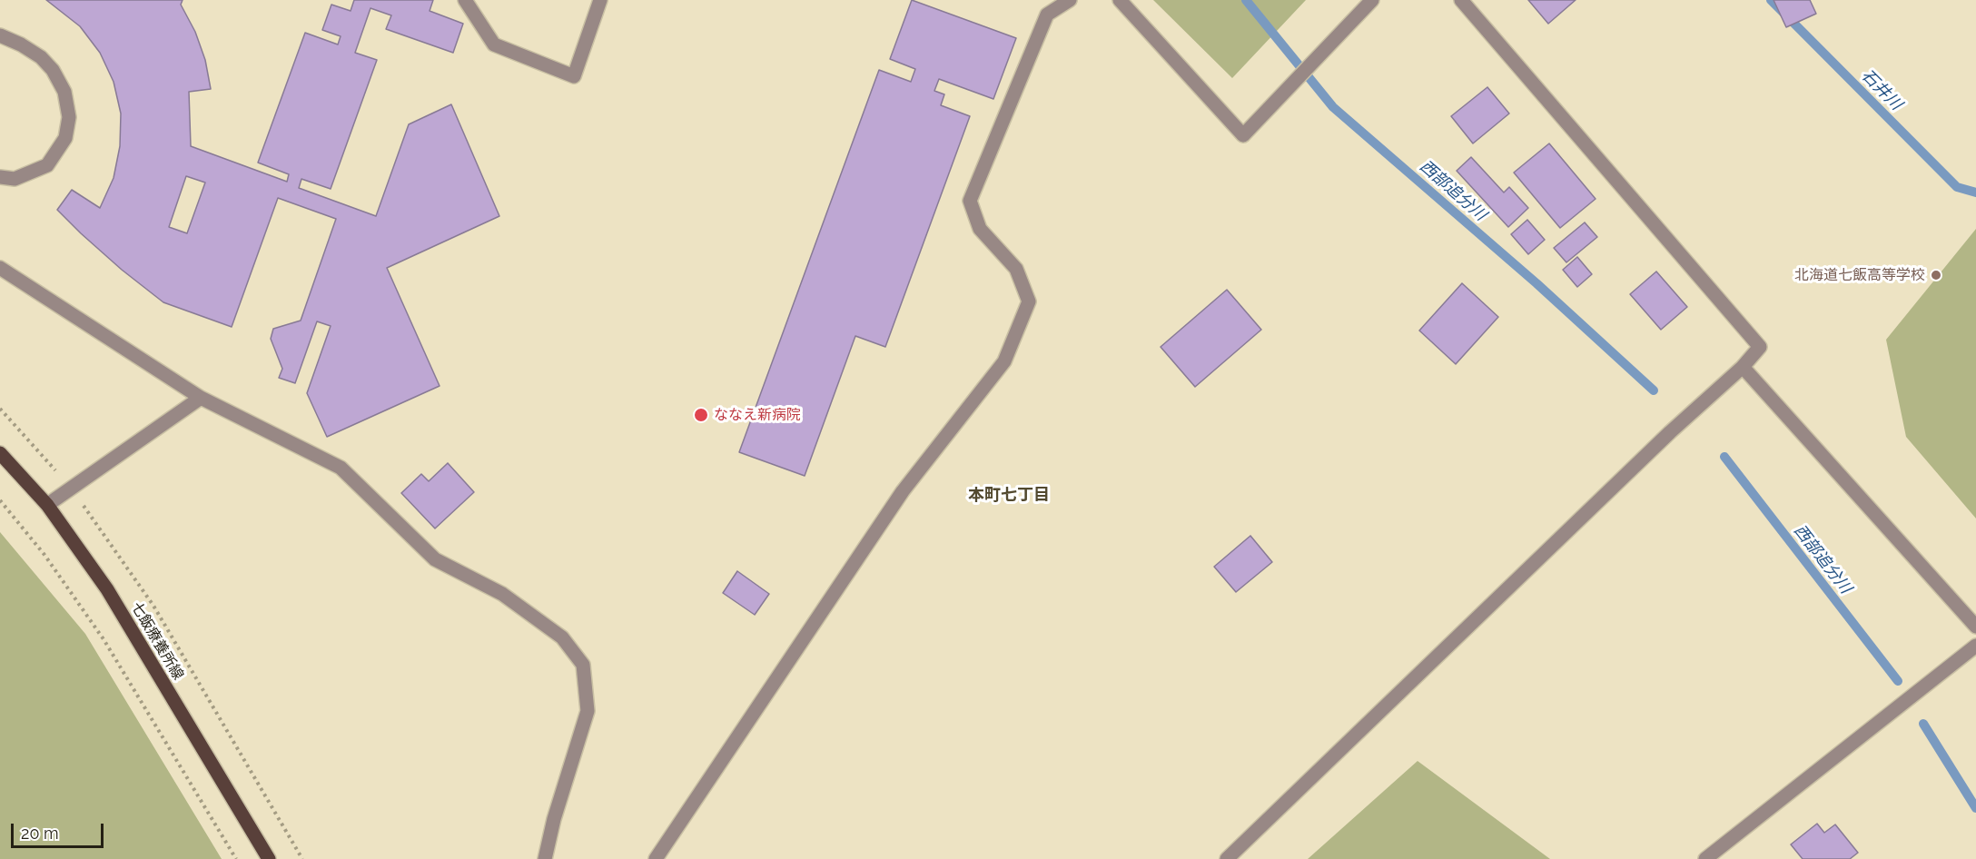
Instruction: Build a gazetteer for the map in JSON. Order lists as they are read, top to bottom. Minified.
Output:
{"streets":{"main road":["七飯療養所線"]},"districts":["本町七丁目"],"water":["石井川","西部追分川"],"places":["北海道七飯高等学校","ななえ新病院"],"scale_bar":"20 m"}
